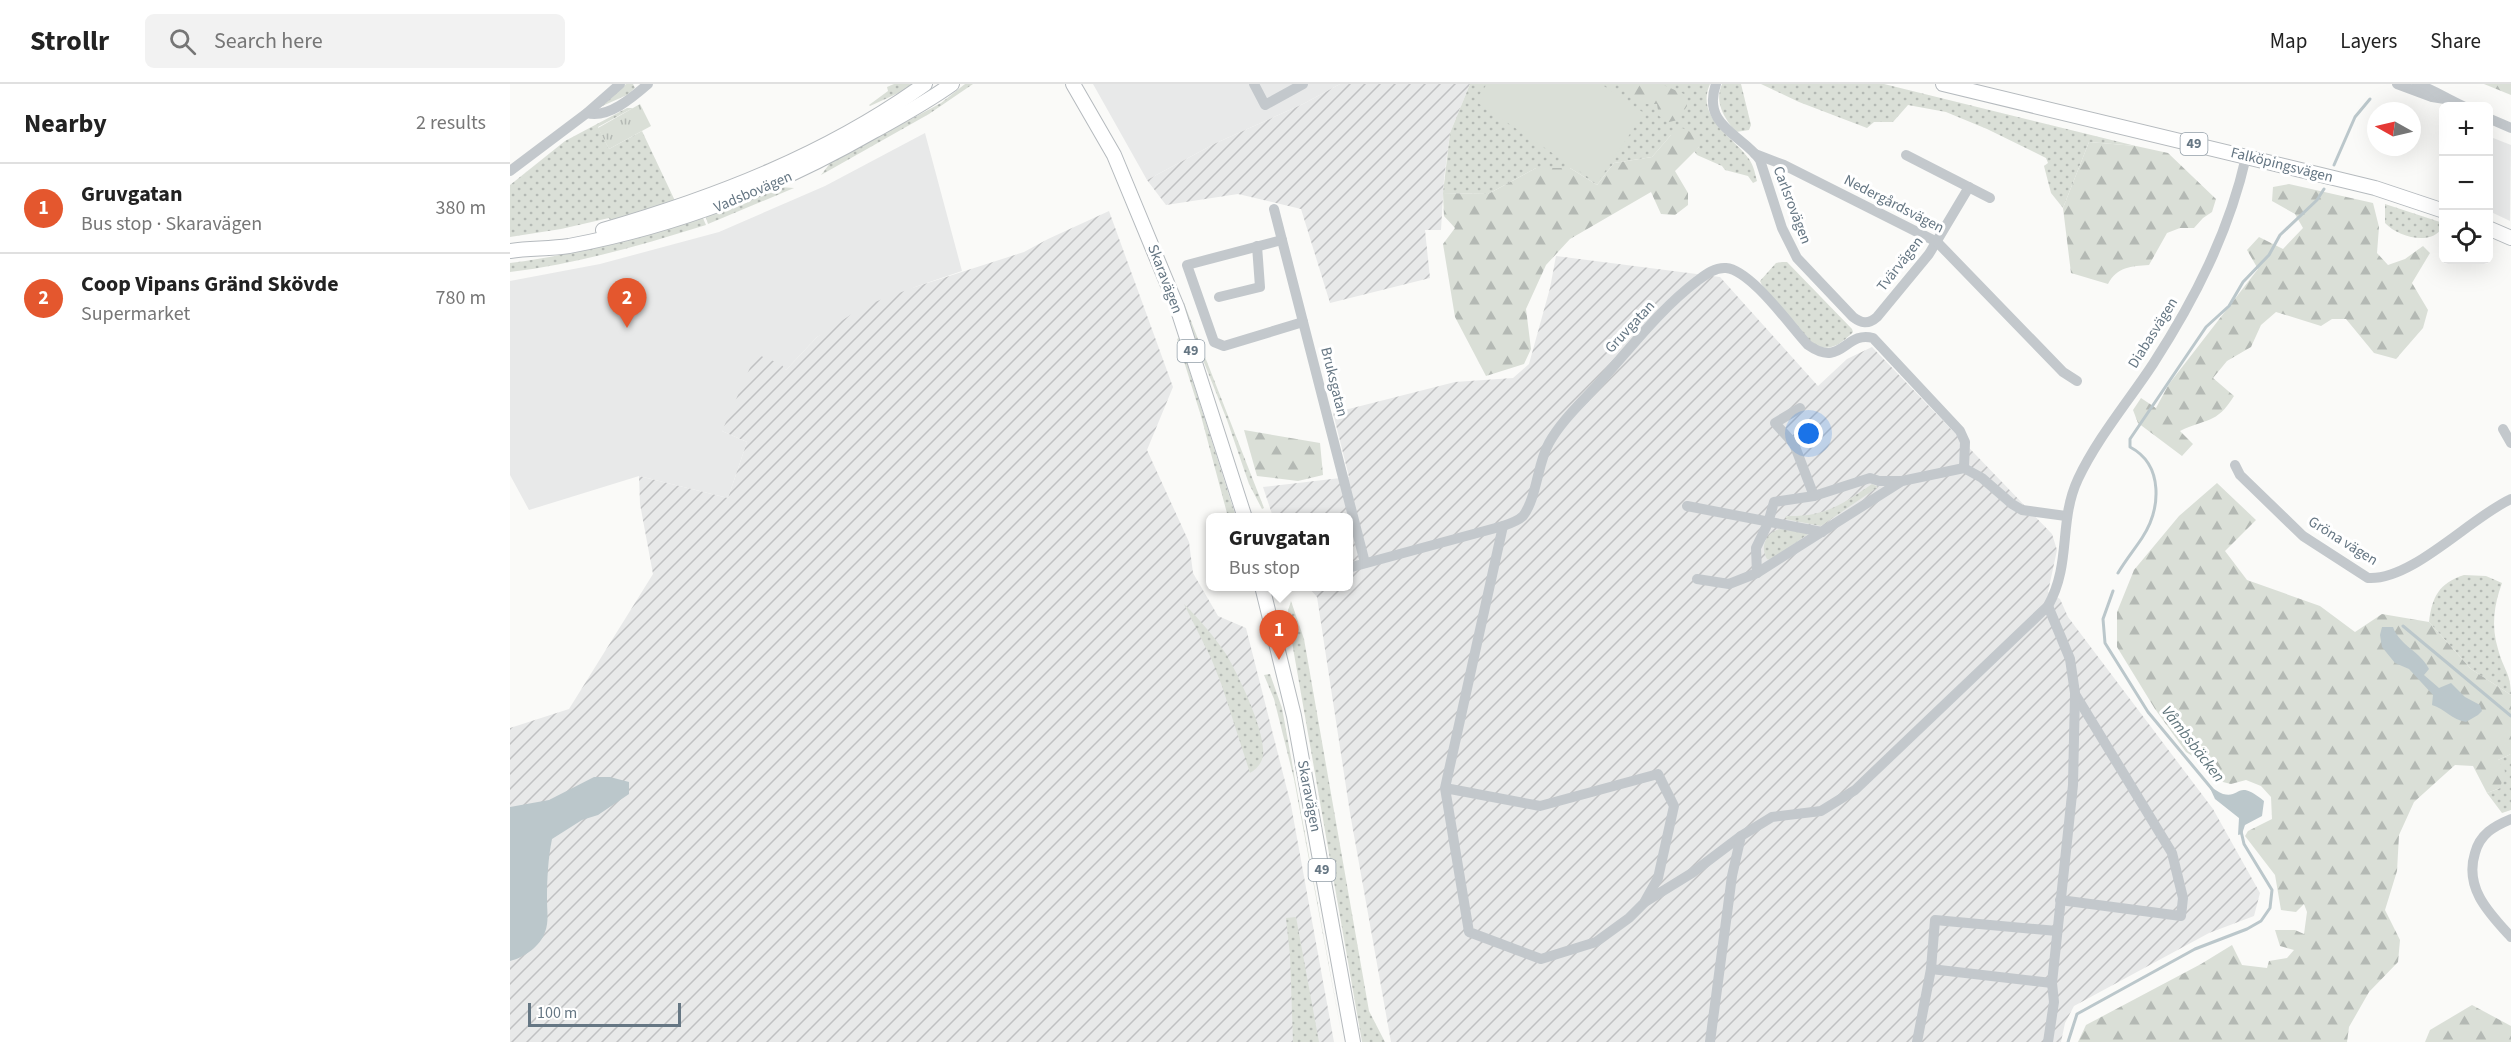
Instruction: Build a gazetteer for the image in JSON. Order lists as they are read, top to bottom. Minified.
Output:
{"streets":{"main road":["49","Falköpingsvägen","Vadsbovägen","Skaravägen"],"street":["Nedergårdsvägen","Carlsrovägen","Tvärvägen","Gruvgatan","Diabasvägen","Bruksgatan","Gröna vägen"]},"crossings":[["Falköpingsvägen","Diabasvägen"],["Nedergårdsvägen","Carlsrovägen"],["Nedergårdsvägen","Tvärvägen"],["Carlsrovägen","Tvärvägen"],["Gruvgatan","Bruksgatan"]],"water":["Våmbsbäcken"],"scale_bar":"100 m","north":"left","page":{"header":"Strollr","search":"Search here","nav":["Map","Layers","Share"],"heading":["Nearby","2 results"],"map_buttons":["+","−"],"list":[{"mark":"1","name":"Gruvgatan","note":"Bus stop · Skaravägen","value":"380 m"},{"mark":"2","name":"Coop Vipans Gränd Skövde","note":"Supermarket","value":"780 m"}],"pins":["2","1"],"popup":["Gruvgatan","Bus stop"],"scale":"100 m"}}
